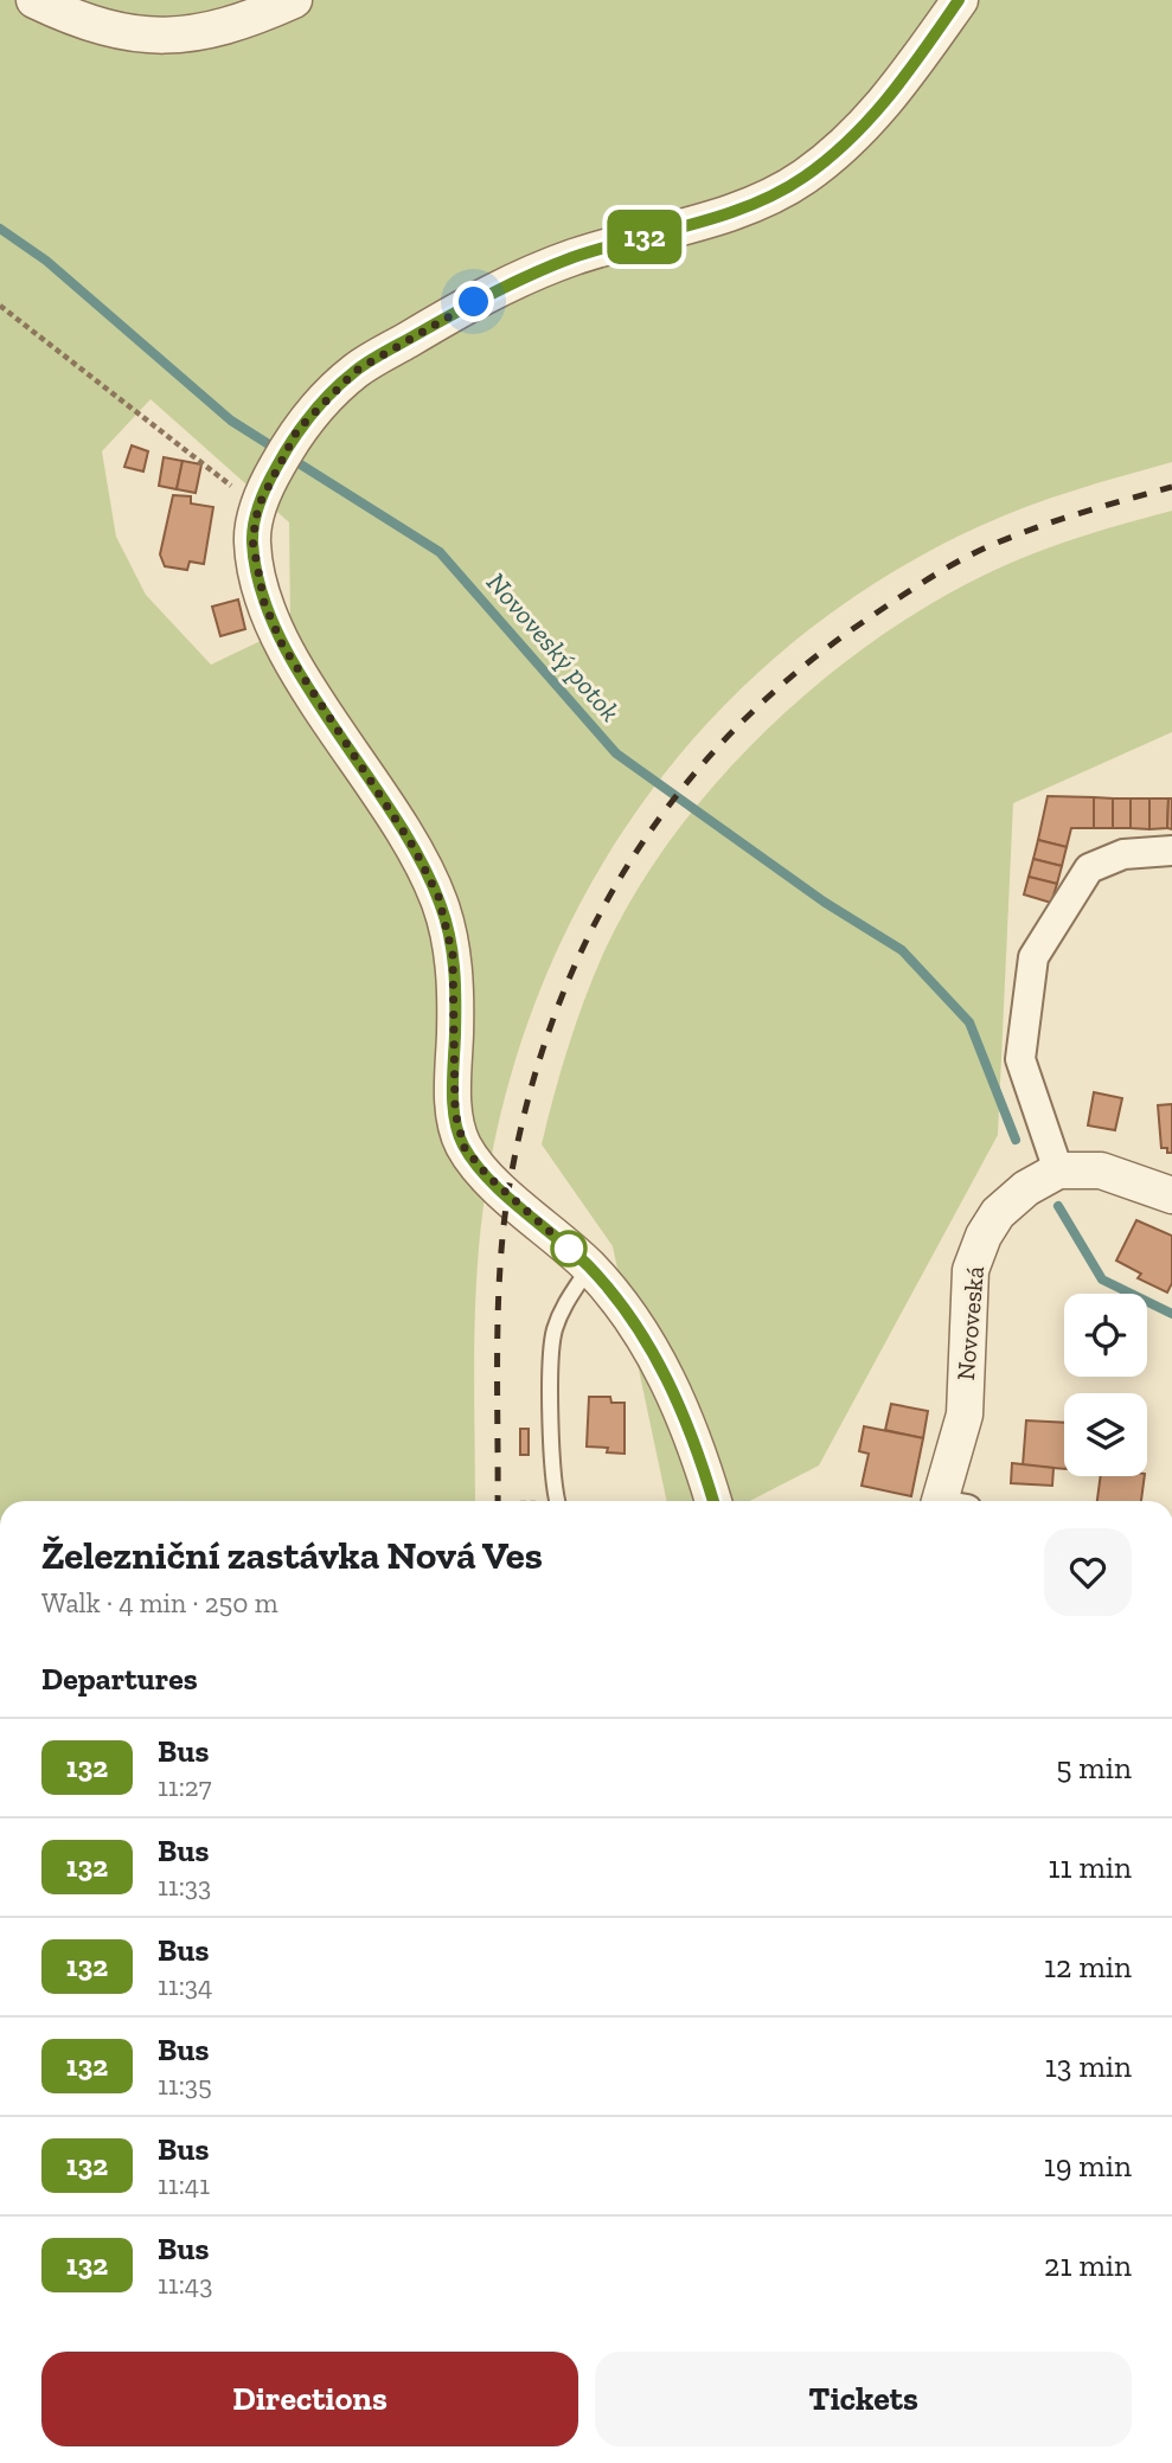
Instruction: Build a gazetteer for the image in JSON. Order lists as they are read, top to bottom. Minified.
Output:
{"streets":{"street":["Novoveská"]},"water":["Novoveský potok"],"lines":["bus line 132"],"page":{"on_map":"132","heading":[["Železniční zastávka Nová Ves","Walk · 4 min · 250 m"],"Departures"],"list":[{"mark":"132","name":"Bus","note":"11:27","value":"5 min"},{"mark":"132","name":"Bus","note":"11:33","value":"11 min"},{"mark":"132","name":"Bus","note":"11:34","value":"12 min"},{"mark":"132","name":"Bus","note":"11:35","value":"13 min"},{"mark":"132","name":"Bus","note":"11:41","value":"19 min"},{"mark":"132","name":"Bus","note":"11:43","value":"21 min"}],"buttons":["Directions","Tickets"]}}
